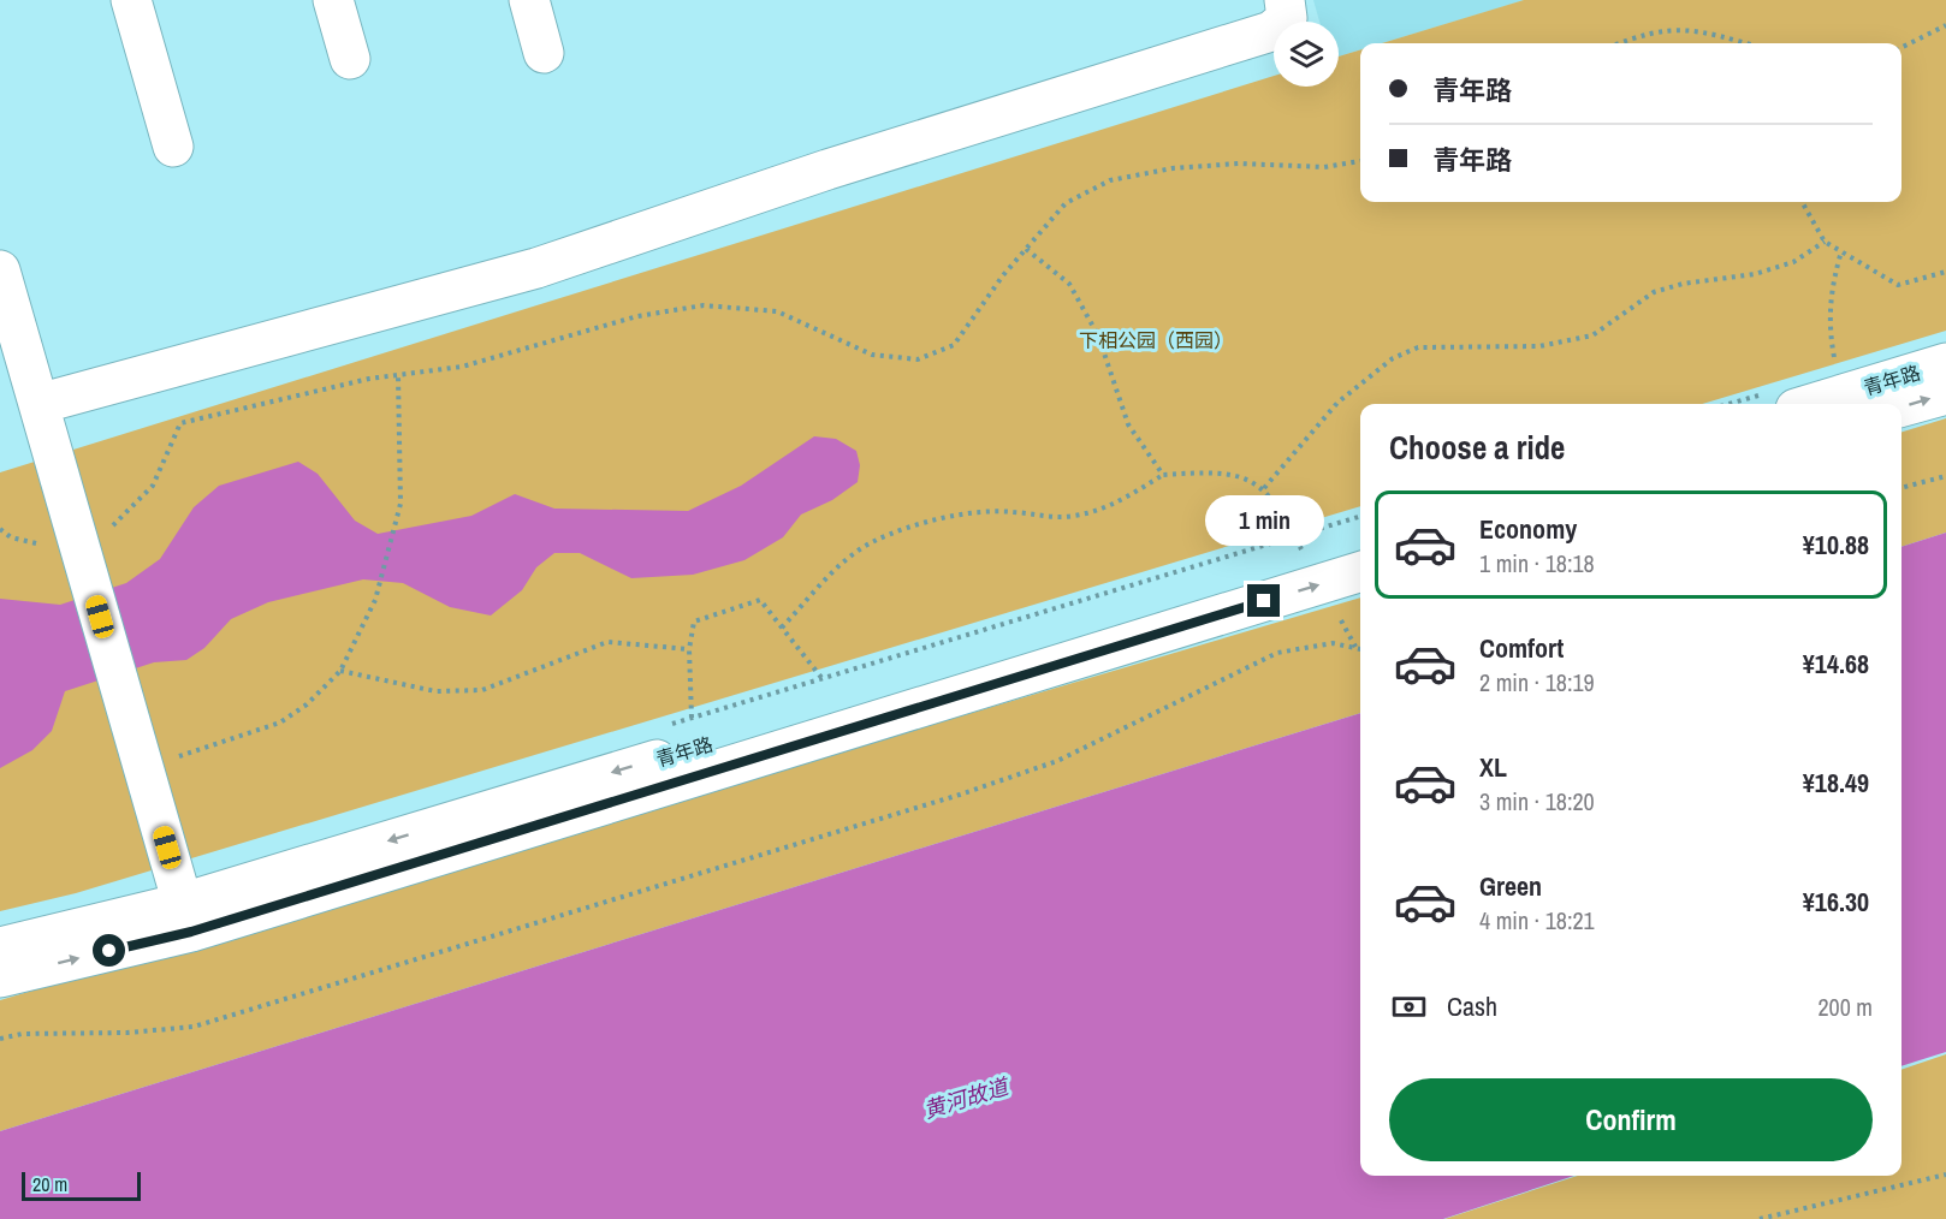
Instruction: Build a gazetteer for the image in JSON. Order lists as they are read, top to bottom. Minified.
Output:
{"streets":{"street":["青年路"]},"water":["黄河故道"],"parks":["下相公园（西园）"],"scale_bar":"20 m","page":{"banner":["青年路","青年路"],"heading":"Choose a ride","list":[{"name":"Economy","note":"1 min · 18:18","value":"¥10.88"},{"name":"Comfort","note":"2 min · 18:19","value":"¥14.68"},{"name":"XL","note":"3 min · 18:20","value":"¥18.49"},{"name":"Green","note":"4 min · 18:21","value":"¥16.30"}],"bubble":"1 min","pay":["Cash","200 m"],"buttons":"Confirm","scale":"20 m"}}
